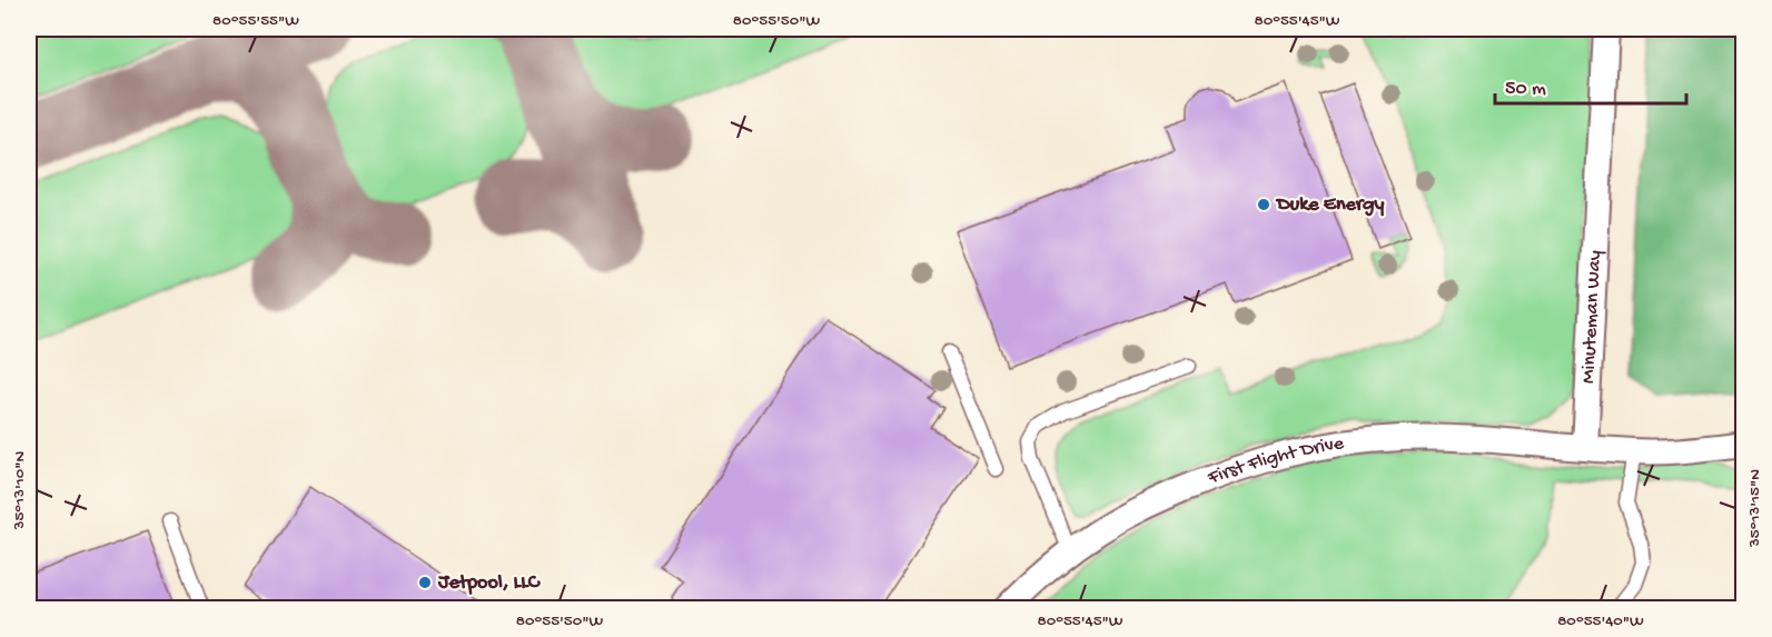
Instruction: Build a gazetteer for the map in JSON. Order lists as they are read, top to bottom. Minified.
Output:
{"streets":{"street":["Minuteman Way","First Flight Drive"]},"crossings":[["Minuteman Way","First Flight Drive"]],"places":["Duke Energy","Jetpool, LLC"],"scale_bar":"50 m","coordinates":["80°55'55\"W","80°55'50\"W","80°55'45\"W","35°13'10\"N","35°13'15\"N","80°55'40\"W"]}
